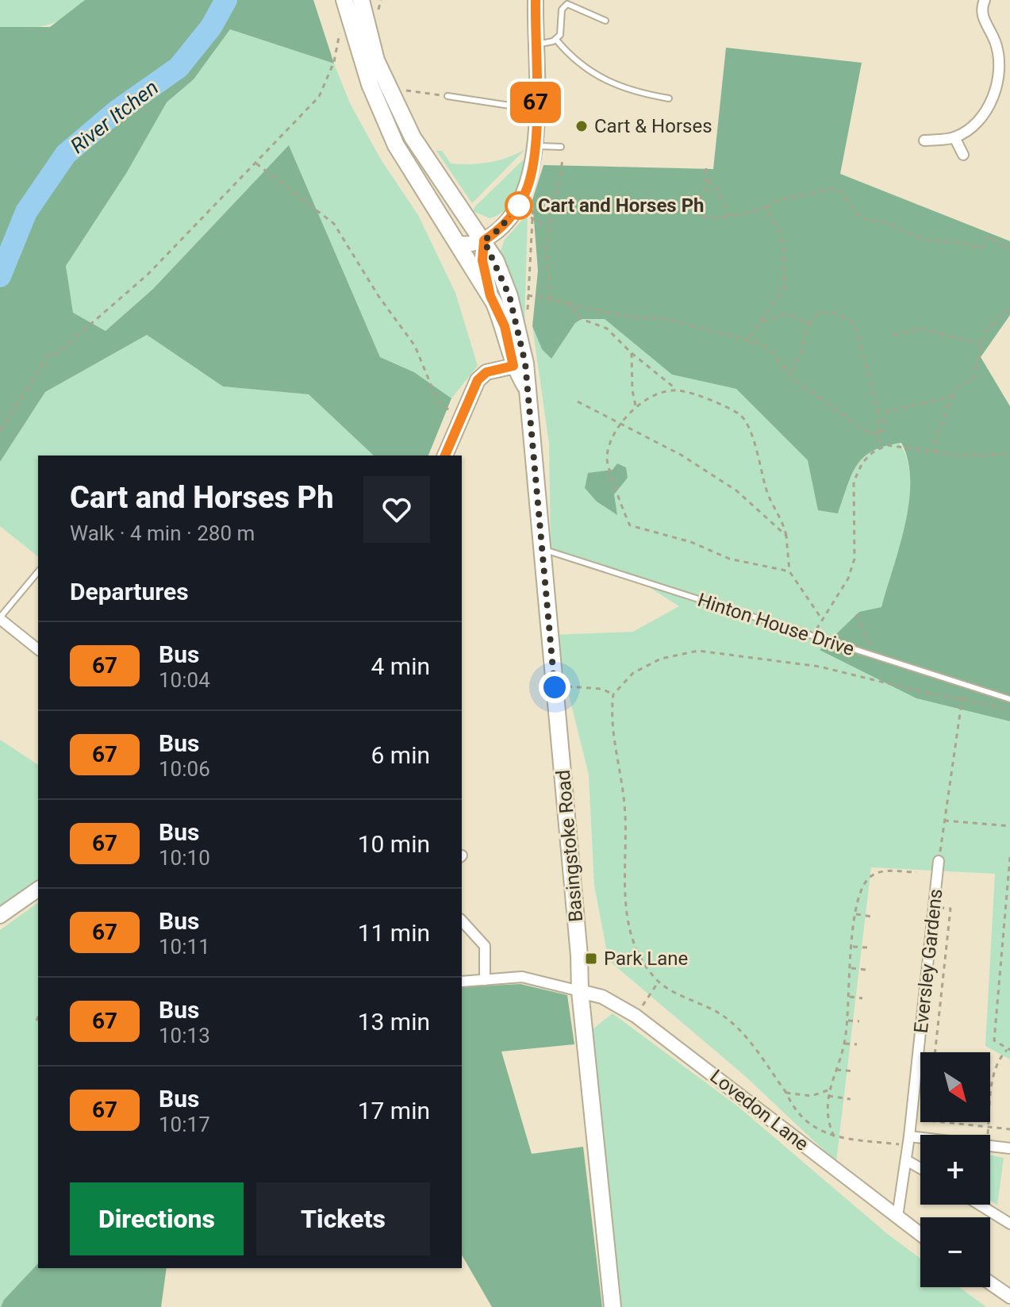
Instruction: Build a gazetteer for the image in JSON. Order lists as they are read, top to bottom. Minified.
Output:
{"streets":{"main road":["Basingstoke Road"],"street":["Eversley Gardens","Lovedon Lane"],"lane":["Hinton House Drive"]},"crossings":[["Hinton House Drive","Basingstoke Road"],["Basingstoke Road","Lovedon Lane"],["Eversley Gardens","Lovedon Lane"]],"water":["River Itchen"],"places":{"other":["Cart & Horses","Cart and Horses Ph"],"transit":["Park Lane"]},"lines":["bus line 67"],"north":"bottom right","page":{"on_map":"67","heading":[["Cart and Horses Ph","Walk · 4 min · 280 m"],"Departures"],"list":[{"mark":"67","name":"Bus","note":"10:04","value":"4 min"},{"mark":"67","name":"Bus","note":"10:06","value":"6 min"},{"mark":"67","name":"Bus","note":"10:10","value":"10 min"},{"mark":"67","name":"Bus","note":"10:11","value":"11 min"},{"mark":"67","name":"Bus","note":"10:13","value":"13 min"},{"mark":"67","name":"Bus","note":"10:17","value":"17 min"}],"map_buttons":["+","−"],"buttons":["Directions","Tickets"]}}
